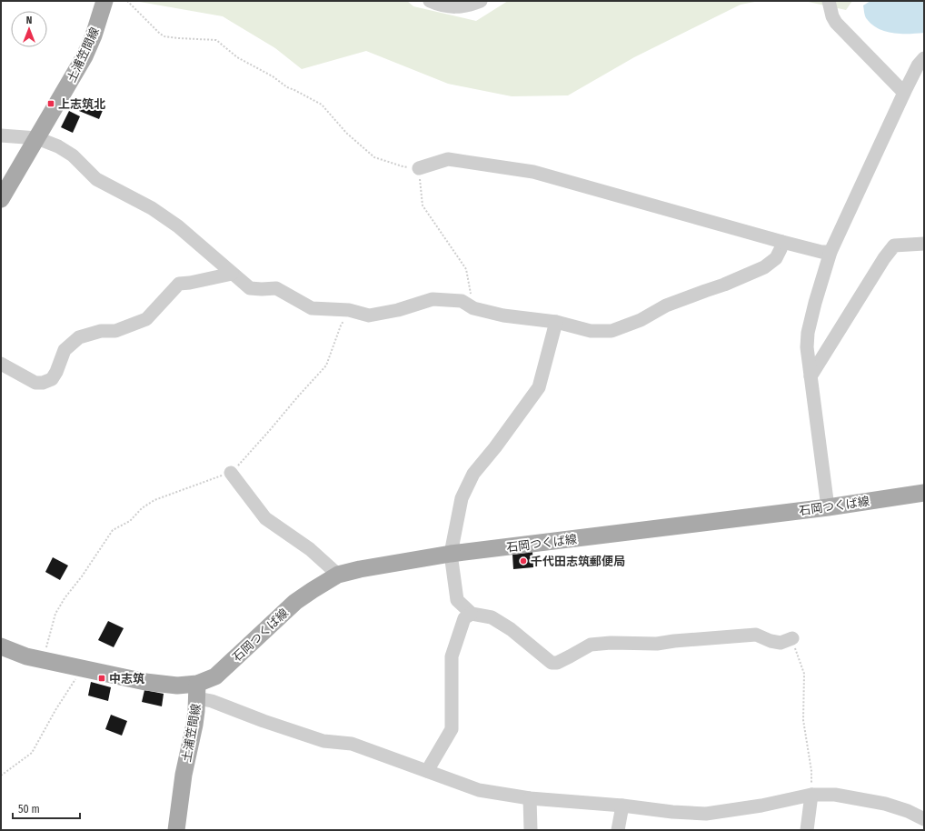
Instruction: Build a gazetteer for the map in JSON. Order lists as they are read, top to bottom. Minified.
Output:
{"streets":{"main road":["土浦笠間線","石岡つくば線"]},"crossings":[["土浦笠間線","石岡つくば線"]],"places":{"transit":["上志筑北","中志筑"],"other":["千代田志筑郵便局"]},"scale_bar":"50 m","north":"top"}
